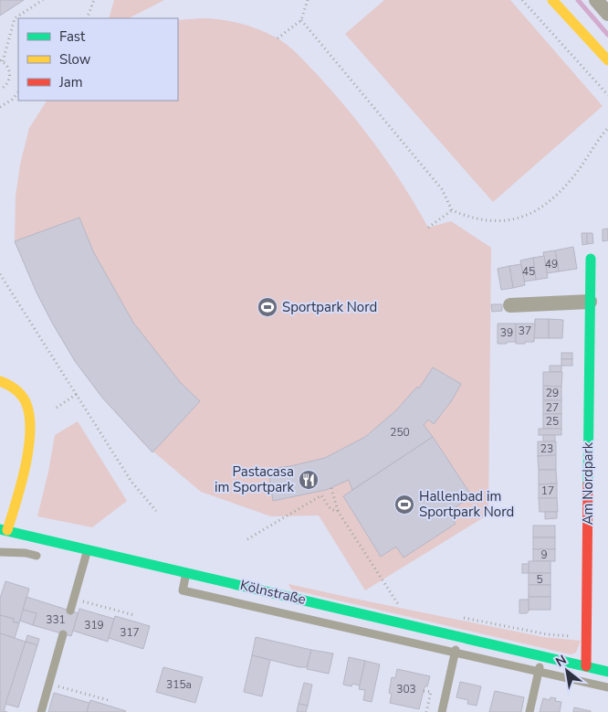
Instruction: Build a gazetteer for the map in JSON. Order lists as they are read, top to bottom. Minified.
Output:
{"streets":{"street":["Am Nordpark","Kölnstraße"]},"crossings":[["Am Nordpark","Kölnstraße"]],"places":{"sports":["Sportpark Nord","Hallenbad im Sportpark Nord"],"restaurant":["Pastacasa im Sportpark"]},"house_numbers":["49","45","37","39","29","27","25","250","23","17","9","5","331","319","317","315a","303"],"legend":["Fast","Slow","Jam"],"north":"top left"}
